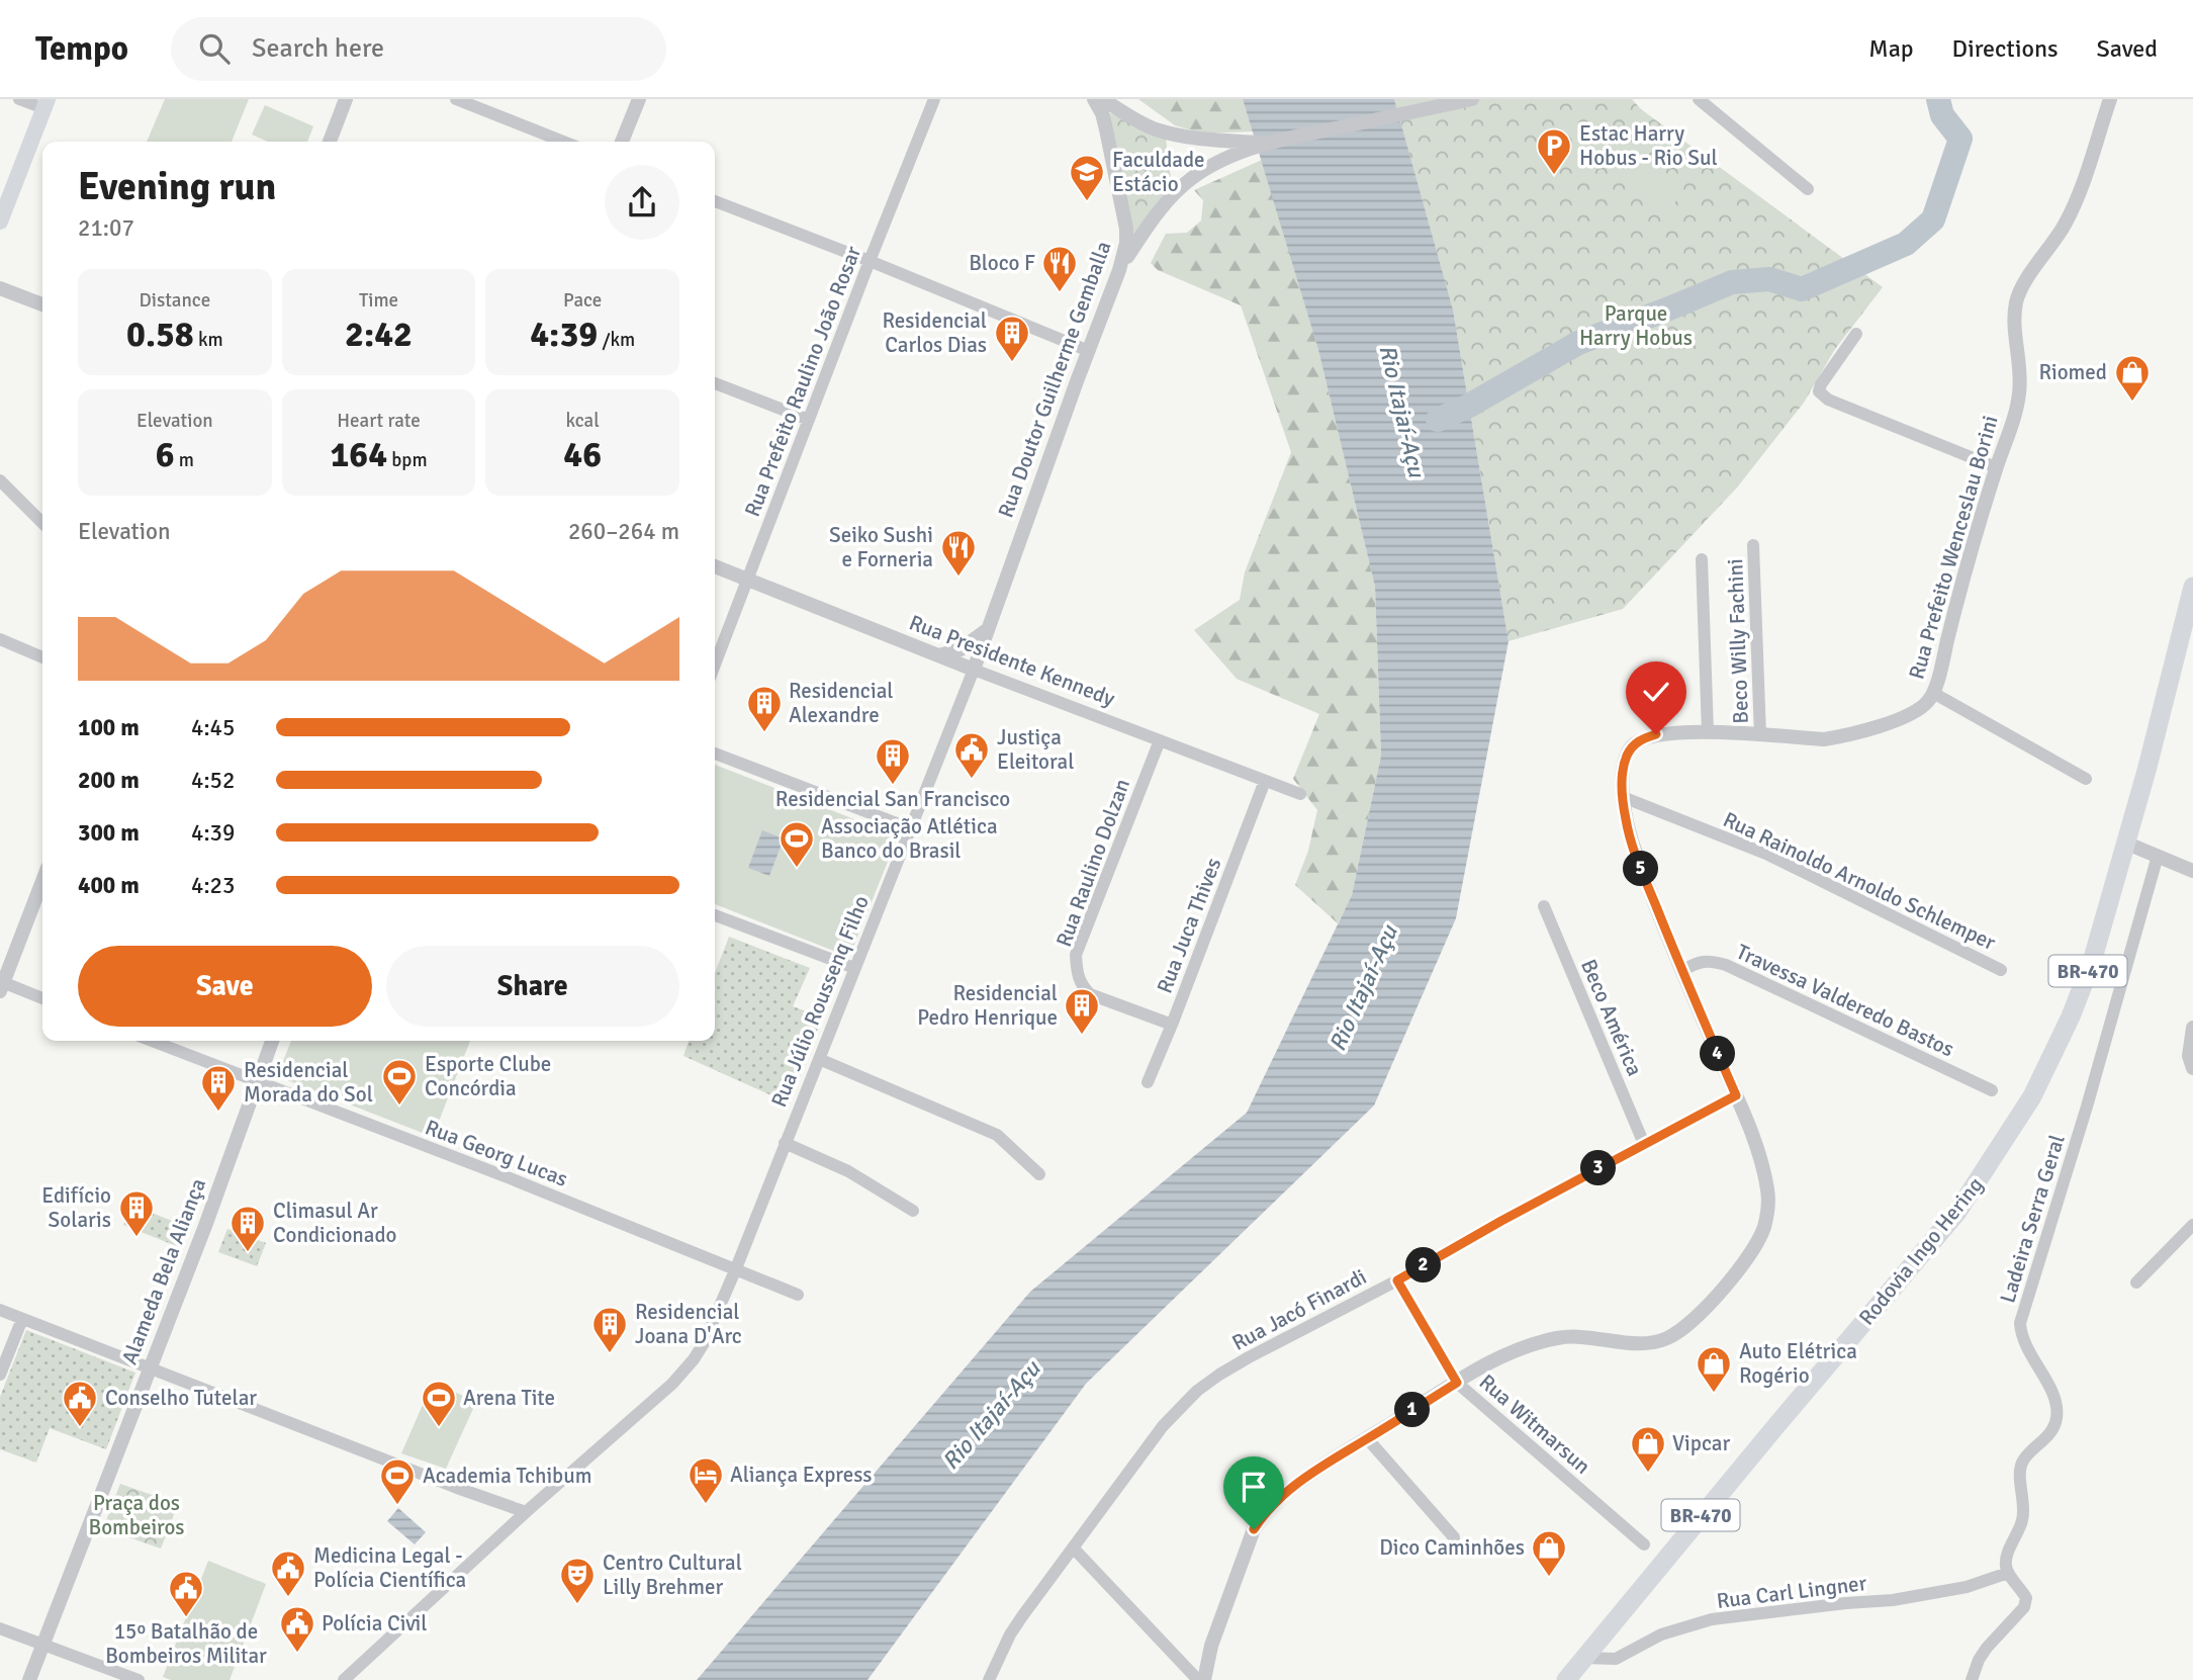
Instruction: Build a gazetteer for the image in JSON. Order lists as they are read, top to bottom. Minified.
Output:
{"streets":{"highway":["BR-470","Rodovia Ingo Hering"],"street":["Rua Doutor Guilherme Gemballa","Rua Prefeito Raulino João Rosar","Rua Prefeito Wenceslau Borini","Beco Willy Fachini","Rua Presidente Kennedy","Rua Raulino Dolzan","Rua Rainoldo Arnoldo Schlemper","Rua Juca Thives","Travessa Valderedo Bastos","Rua Júlio Roussenq Filho","Beco América","Rua Georg Lucas","Ladeira Serra Geral","Alameda Bela Aliança","Rua Jacó Finardi","Rua Witmarsun","Rua Carl Lingner"]},"crossings":[["Rua Doutor Guilherme Gemballa","Rua Presidente Kennedy"],["Rua Doutor Guilherme Gemballa","Rua Júlio Roussenq Filho"],["Rua Prefeito Raulino João Rosar","Rua Presidente Kennedy"],["Rua Prefeito Wenceslau Borini","Beco Willy Fachini"],["Rua Prefeito Wenceslau Borini","Rua Rainoldo Arnoldo Schlemper"],["Rua Prefeito Wenceslau Borini","Travessa Valderedo Bastos"],["Rua Prefeito Wenceslau Borini","Rua Jacó Finardi"],["Rua Prefeito Wenceslau Borini","Rua Witmarsun"],["Rua Presidente Kennedy","Rua Raulino Dolzan"],["Rua Presidente Kennedy","Rua Juca Thives"],["Rua Presidente Kennedy","Rua Júlio Roussenq Filho"],["Rua Raulino Dolzan","Rua Juca Thives"],["Rua Júlio Roussenq Filho","Rua Georg Lucas"],["Beco América","Rua Jacó Finardi"],["Rua Georg Lucas","Alameda Bela Aliança"],["Ladeira Serra Geral","Rua Carl Lingner"],["Rodovia Ingo Hering","Rua Carl Lingner"],["Rua Jacó Finardi","Rua Witmarsun"]],"water":["Rio Itajaí-Açu"],"parks":["Parque Harry Hobus","Praça dos Bombeiros"],"places":{"parking":["Estac Harry Hobus - Rio Sul"],"school or university":["Faculdade Estácio"],"restaurant":["Bloco F","Seiko Sushi e Forneria"],"building":["Residencial Carlos Dias","Residencial Alexandre","Residencial San Francisco","Residencial Pedro Henrique","Residencial Morada do Sol","Edifício Solaris","Climasul Ar Condicionado","Residencial Joana D'Arc"],"shop":["Riomed","Auto Elétrica Rogério","Vipcar","Dico Caminhões"],"public building":["Justiça Eleitoral","Conselho Tutelar","Medicina Legal - Polícia Científica","15º Batalhão de Bombeiros Militar","Polícia Civil"],"sports":["Associação Atlética Banco do Brasil","Esporte Clube Concórdia","Arena Tite","Academia Tchibum"],"hotel":["Aliança Express"],"theatre":["Centro Cultural Lilly Brehmer"]},"page":{"header":"Tempo","search":"Search here","nav":["Map","Directions","Saved"],"heading":["Evening run","21:07"],"stats":[["Distance","0.58 km"],["Time","2:42"],["Pace","4:39 /km"],["Elevation","6 m"],["Heart rate","164 bpm"],["kcal","46"]],"chart":["Elevation","260–264 m"],"list":[{"name":"100 m","note":"4:45"},{"name":"200 m","note":"4:52"},{"name":"300 m","note":"4:39"},{"name":"400 m","note":"4:23"}],"pins":["5","4","3","2","1"],"buttons":["Save","Share"]}}
